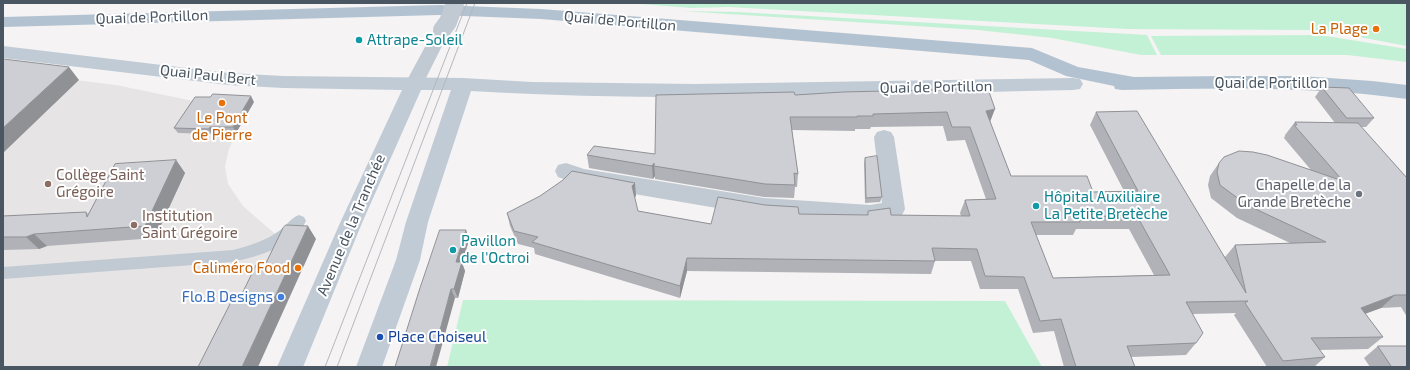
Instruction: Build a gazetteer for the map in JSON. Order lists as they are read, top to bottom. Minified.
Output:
{"streets":{"main road":["Quai de Portillon","Quai Paul Bert","Avenue de la Tranchée"]},"crossings":[["Quai de Portillon","Quai Paul Bert"],["Quai Paul Bert","Avenue de la Tranchée"]],"places":["La Plage","Attrape-Soleil","Le Pont de Pierre","Collège Saint Grégoire","Chapelle de la Grande Bretèche","Hôpital Auxiliaire La Petite Bretèche","Institution Saint Grégoire","Pavillon de l'Octroi","Caliméro Food","Flo.B Designs","Place Choiseul"]}
